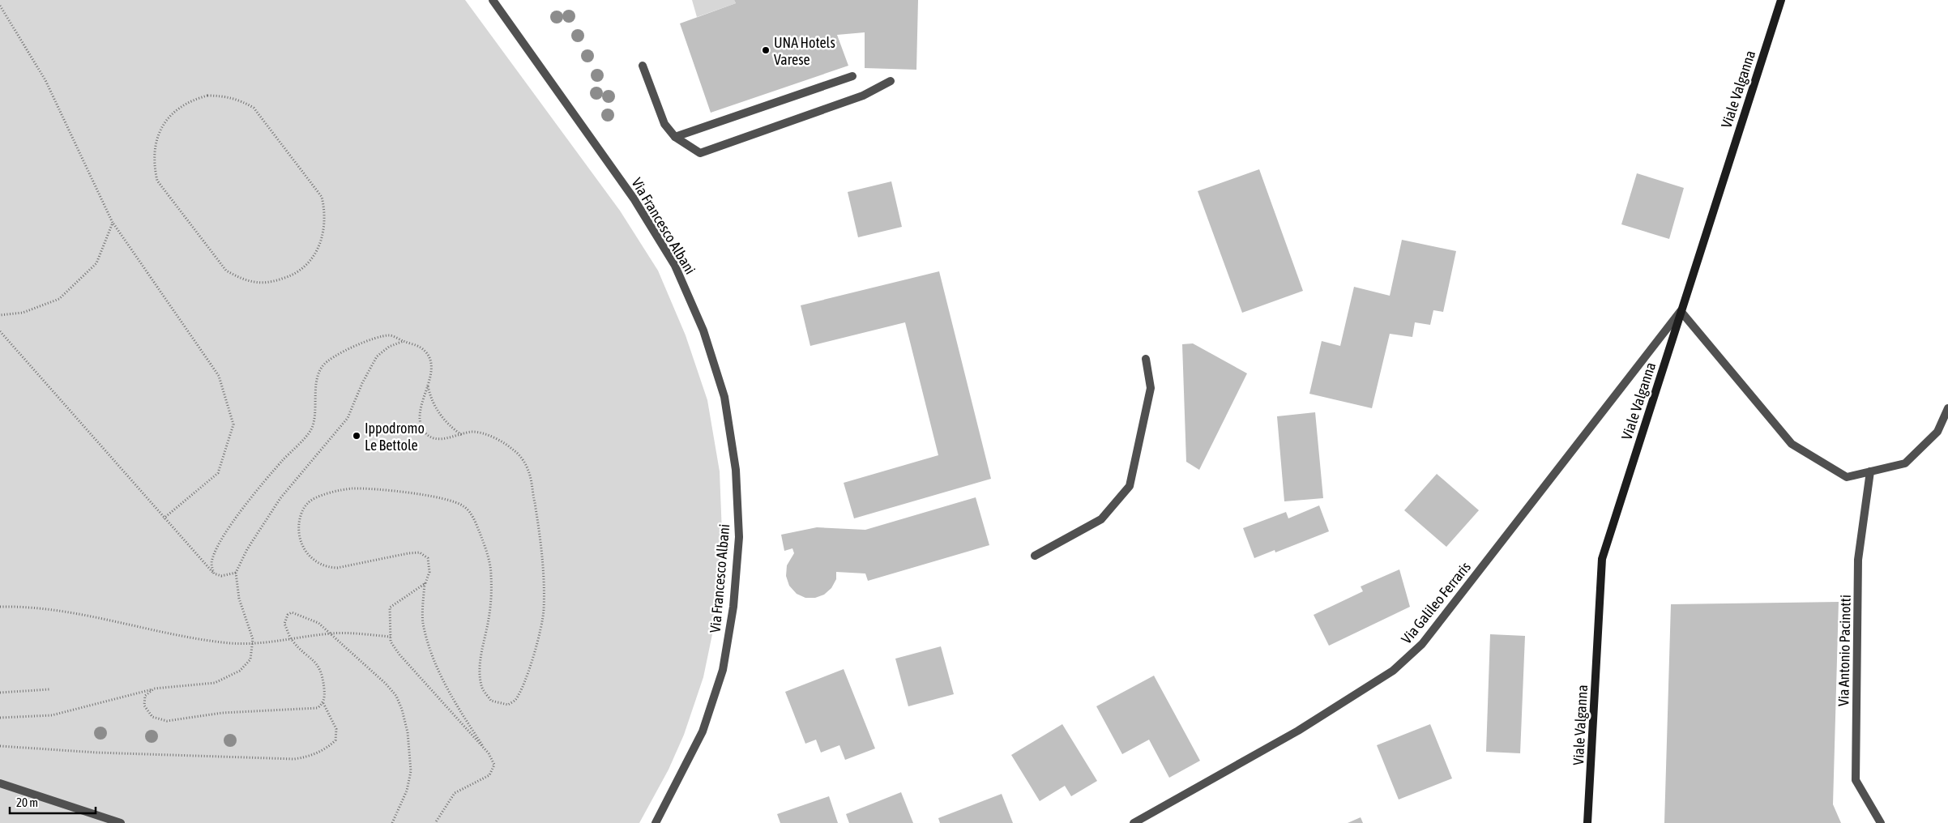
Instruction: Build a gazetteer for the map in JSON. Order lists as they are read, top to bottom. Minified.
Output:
{"streets":{"main road":["Viale Valganna"],"street":["Via Francesco Albani","Via Galileo Ferraris","Via Antonio Pacinotti"]},"crossings":[["Viale Valganna","Via Galileo Ferraris"]],"places":["UNA Hotels Varese","Ippodromo Le Bettole"],"scale_bar":"20 m"}
